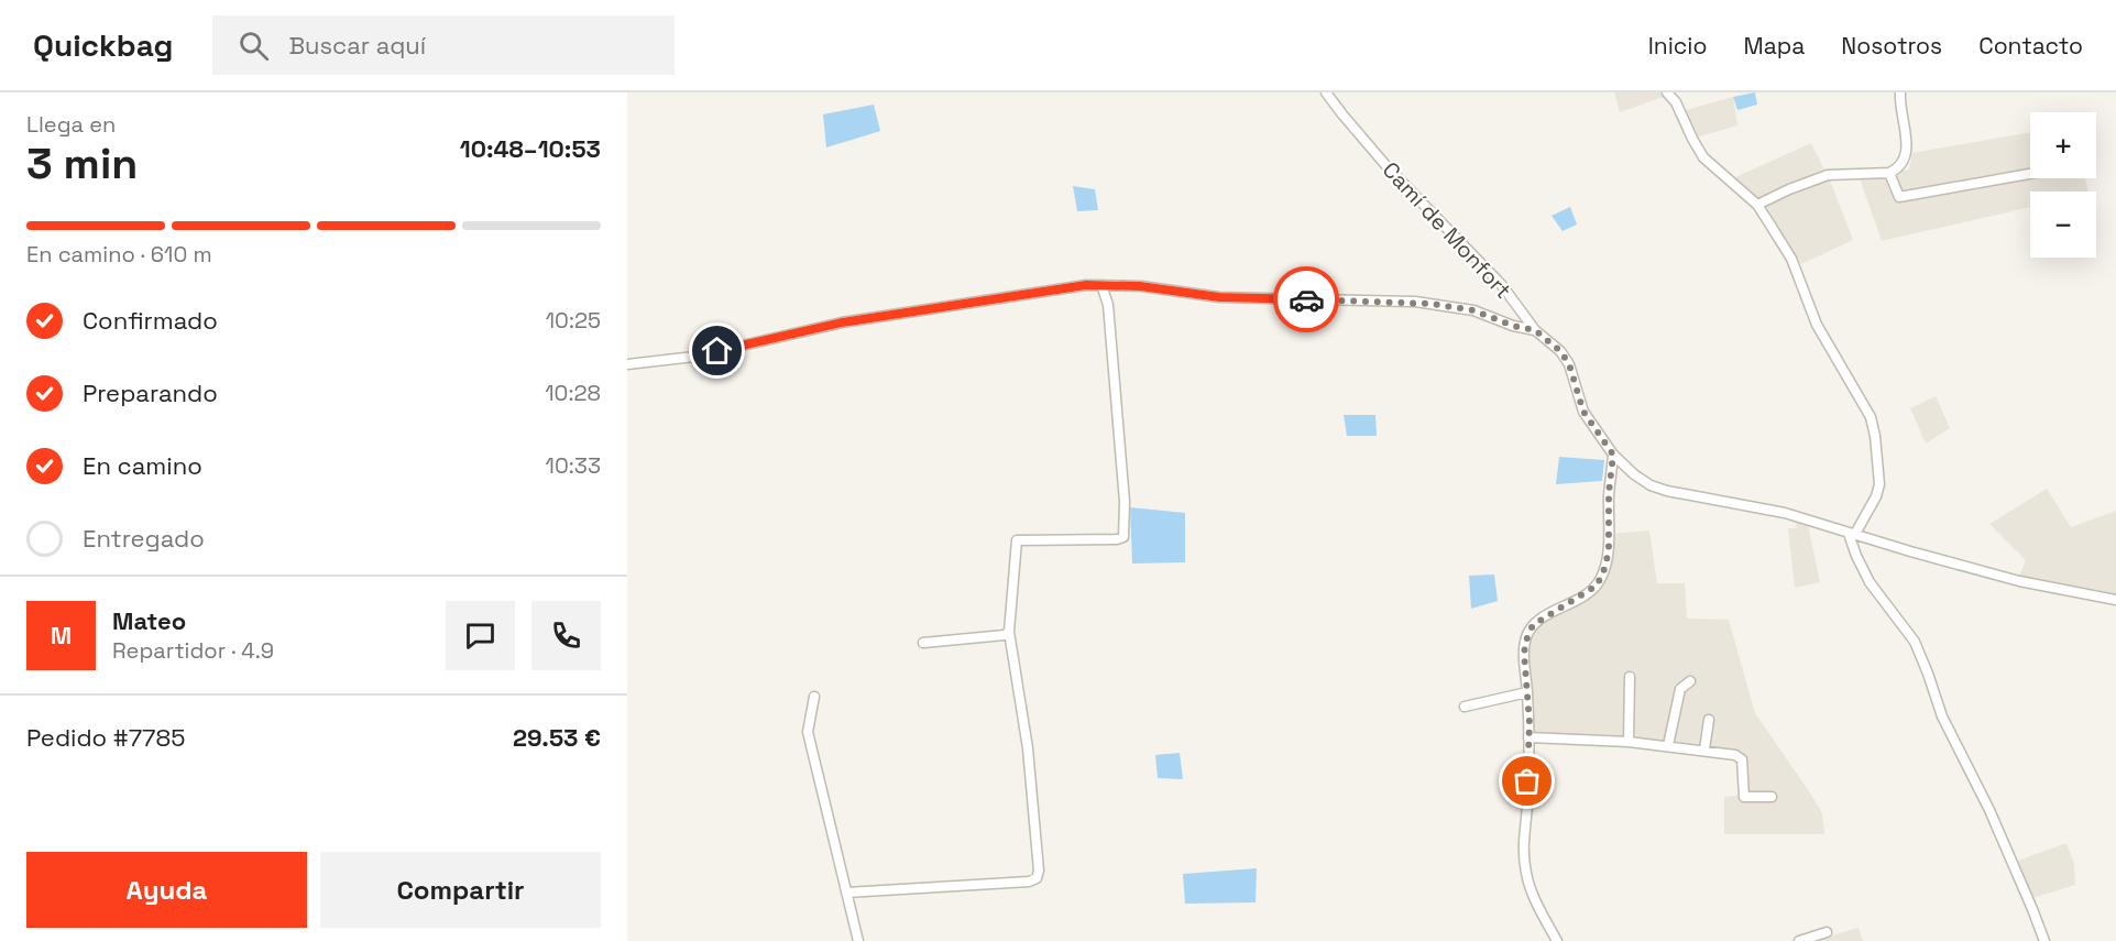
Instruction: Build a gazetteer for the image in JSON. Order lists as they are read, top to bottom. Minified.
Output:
{"streets":{"street":["Camí de Monfort"]},"page":{"header":"Quickbag","search":"Buscar aquí","nav":["Inicio","Mapa","Nosotros","Contacto"],"heading":["3 min","Llega en","10:48–10:53"],"panel":["Mateo","Repartidor · 4.9","Pedido #7785","29.53 €"],"map_buttons":["+","−"],"bar":"En camino · 610 m","list":[["Confirmado","10:25"],["Preparando","10:28"],["En camino","10:33"],"Entregado"],"round":"M","buttons":["Ayuda","Compartir"]}}
